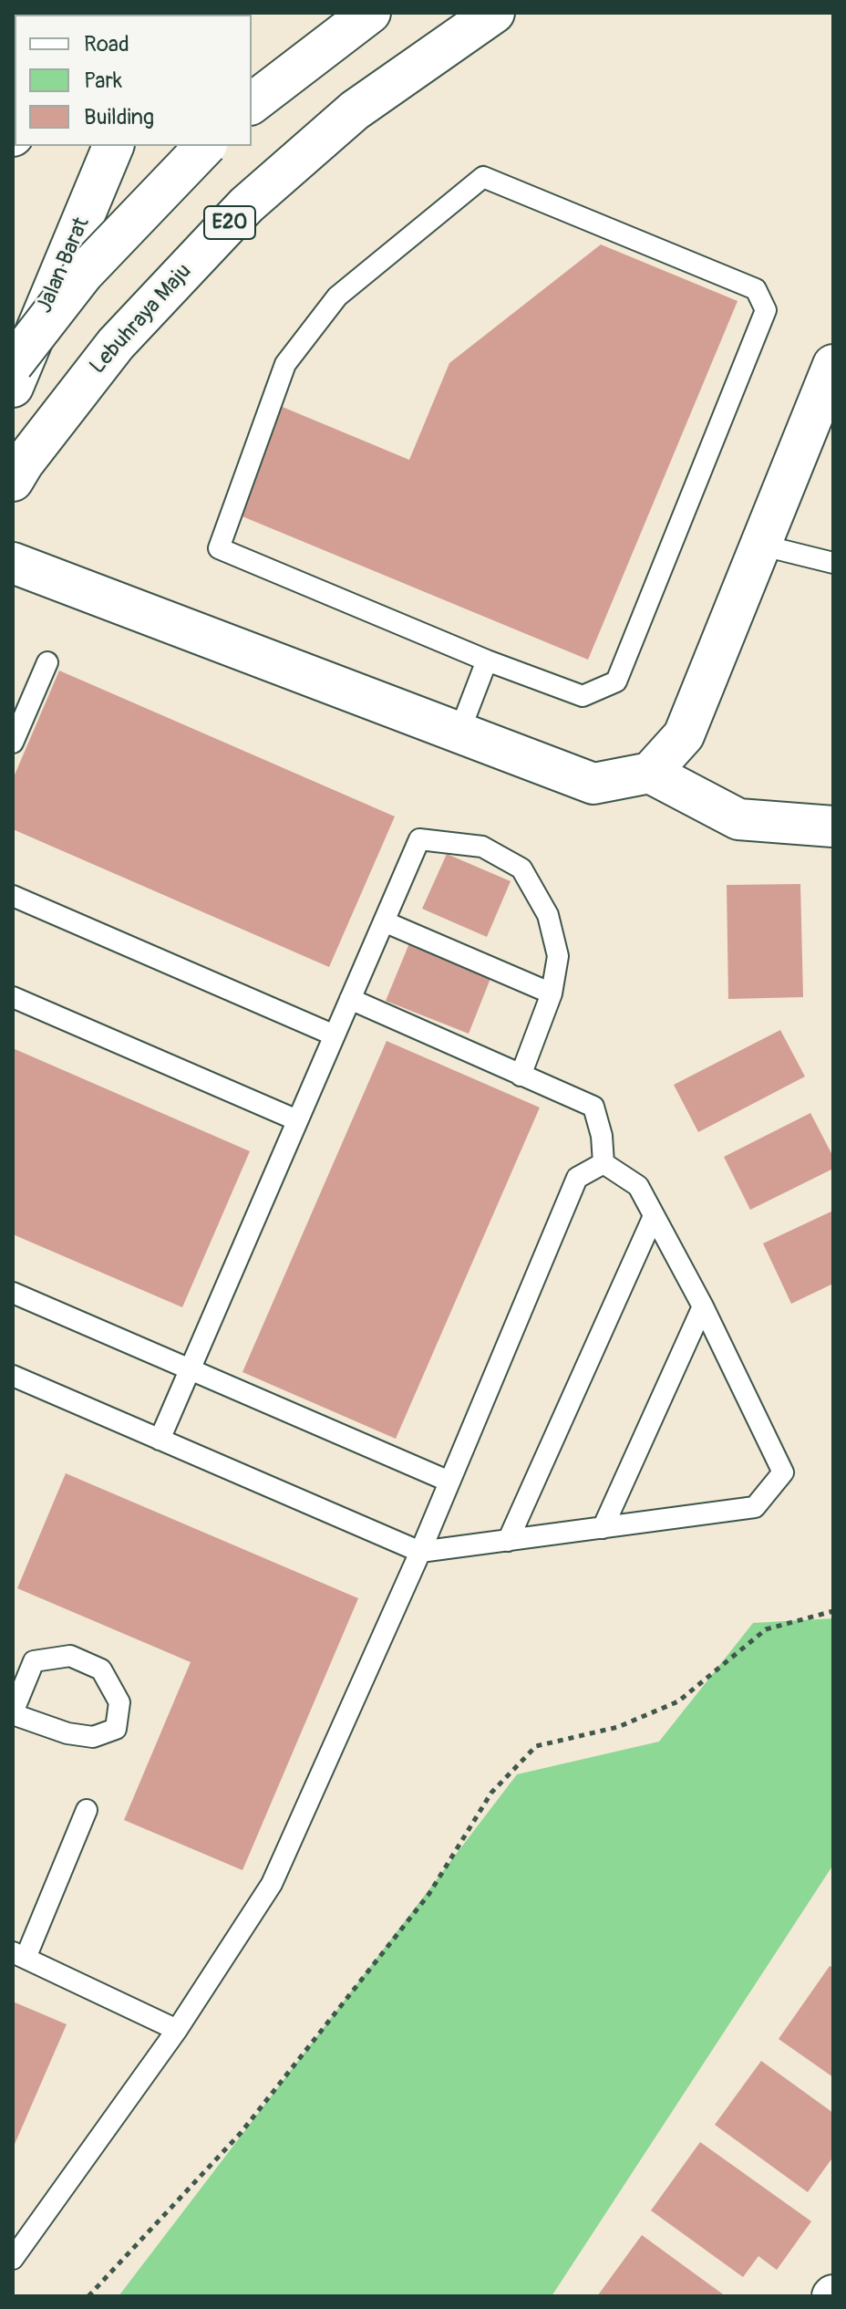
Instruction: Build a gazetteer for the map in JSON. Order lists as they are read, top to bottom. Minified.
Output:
{"streets":{"main road":["E20","Jalan Barat","Lebuhraya Maju"]},"legend":["Road","Park","Building"]}
